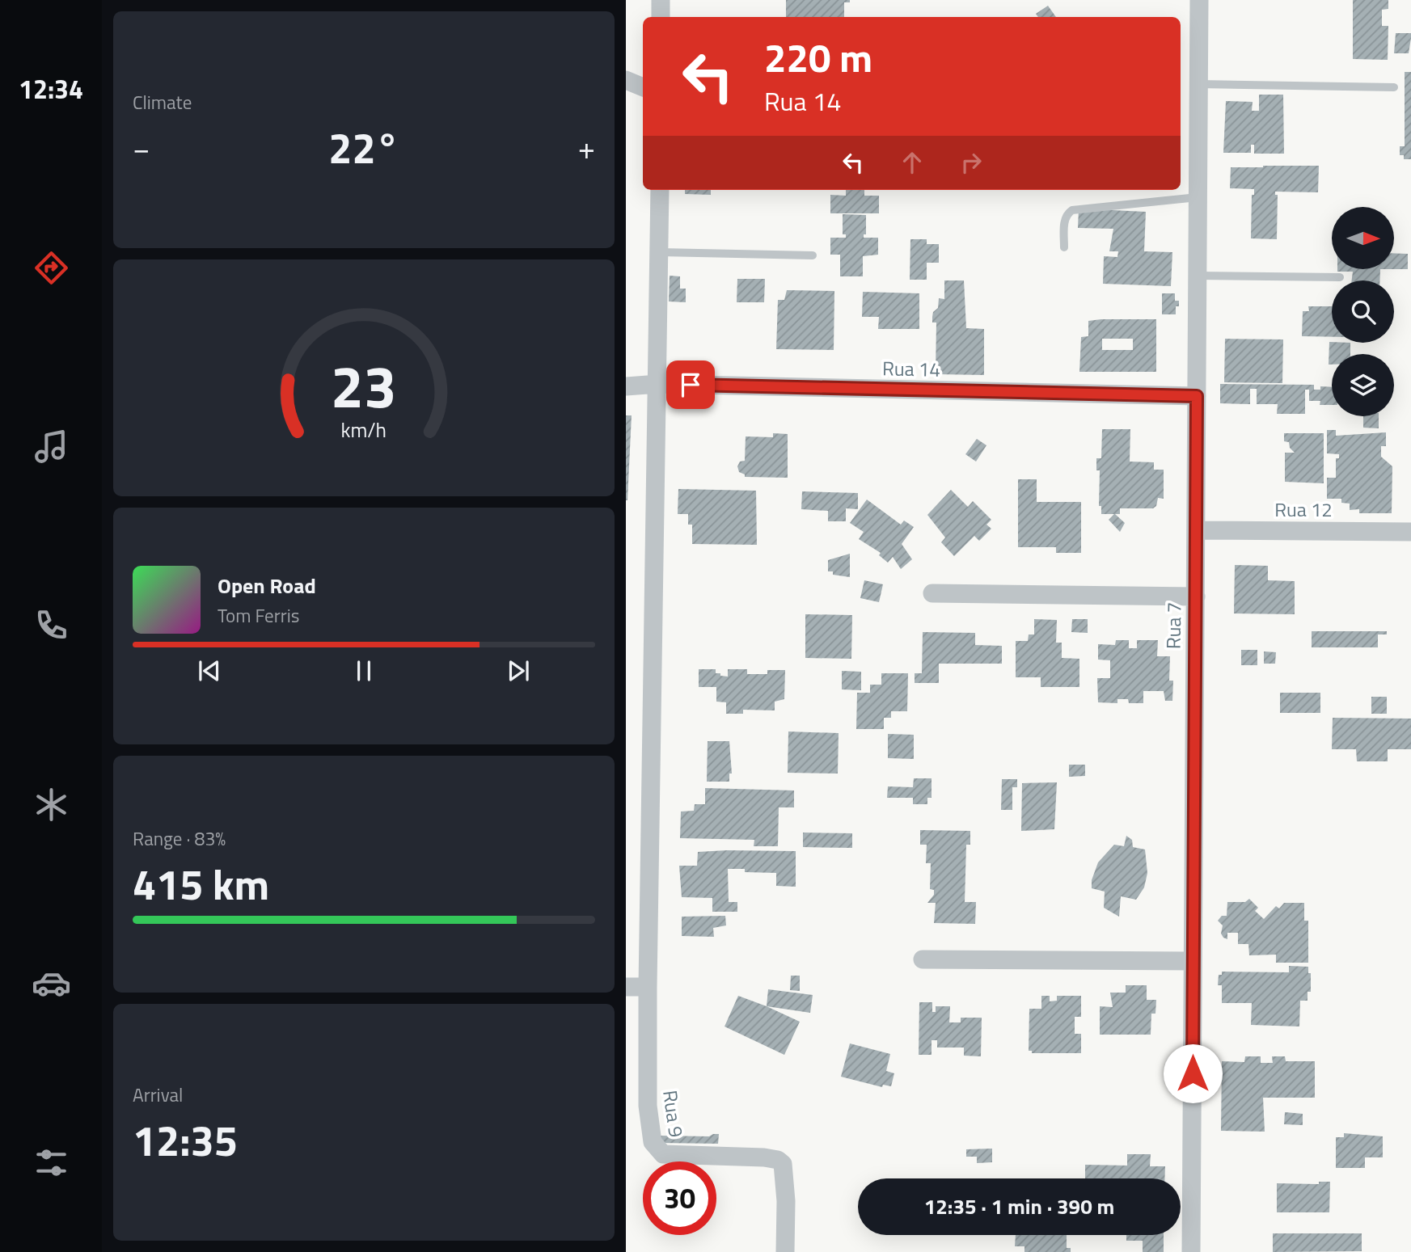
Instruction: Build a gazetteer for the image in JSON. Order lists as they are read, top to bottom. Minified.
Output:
{"streets":{"street":["Rua 14","Rua 12","Rua 7","Rua 9"]},"crossings":[["Rua 14","Rua 7"],["Rua 14","Rua 9"],["Rua 12","Rua 7"]],"north":"right","page":{"tabs":"12:34","tile":["Climate",["Range · 83%","415 km"],["Arrival","12:35"]],"turn":["220 m","Rua 14"],"heat":["−","22°","+"],"song":["Open Road","Tom Ferris"],"limit":"30","trip":"12:35 · 1 min · 390 m","gauge":["23","km/h"]}}
